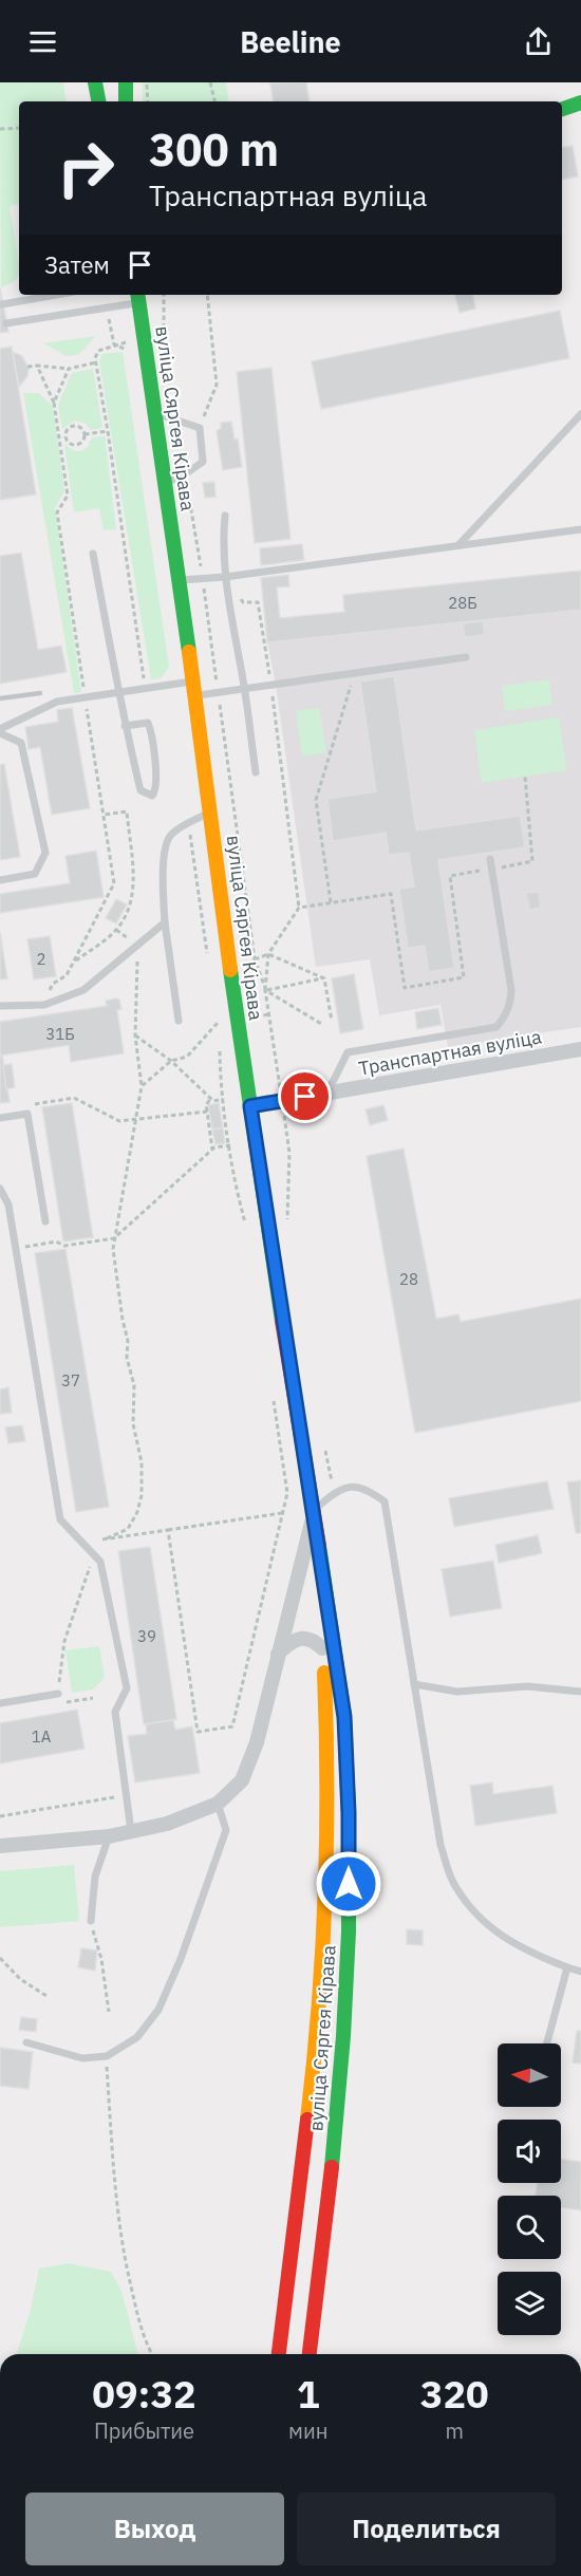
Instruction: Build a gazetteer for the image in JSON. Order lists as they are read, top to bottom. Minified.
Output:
{"streets":{"main road":["вуліца Сяргея Кірава"],"street":["Транспартная вуліца"]},"crossings":[["вуліца Сяргея Кірава","Транспартная вуліца"]],"house_numbers":["28Б","2","31Б","28","37","39","1А"],"north":"left","page":{"header":"Beeline","turn":["300 m","Транспартная вуліца"],"then":"Затем","eta":["09:32","Прибытие","1","мин","320","m"],"buttons":["Выход","Поделиться"]}}
